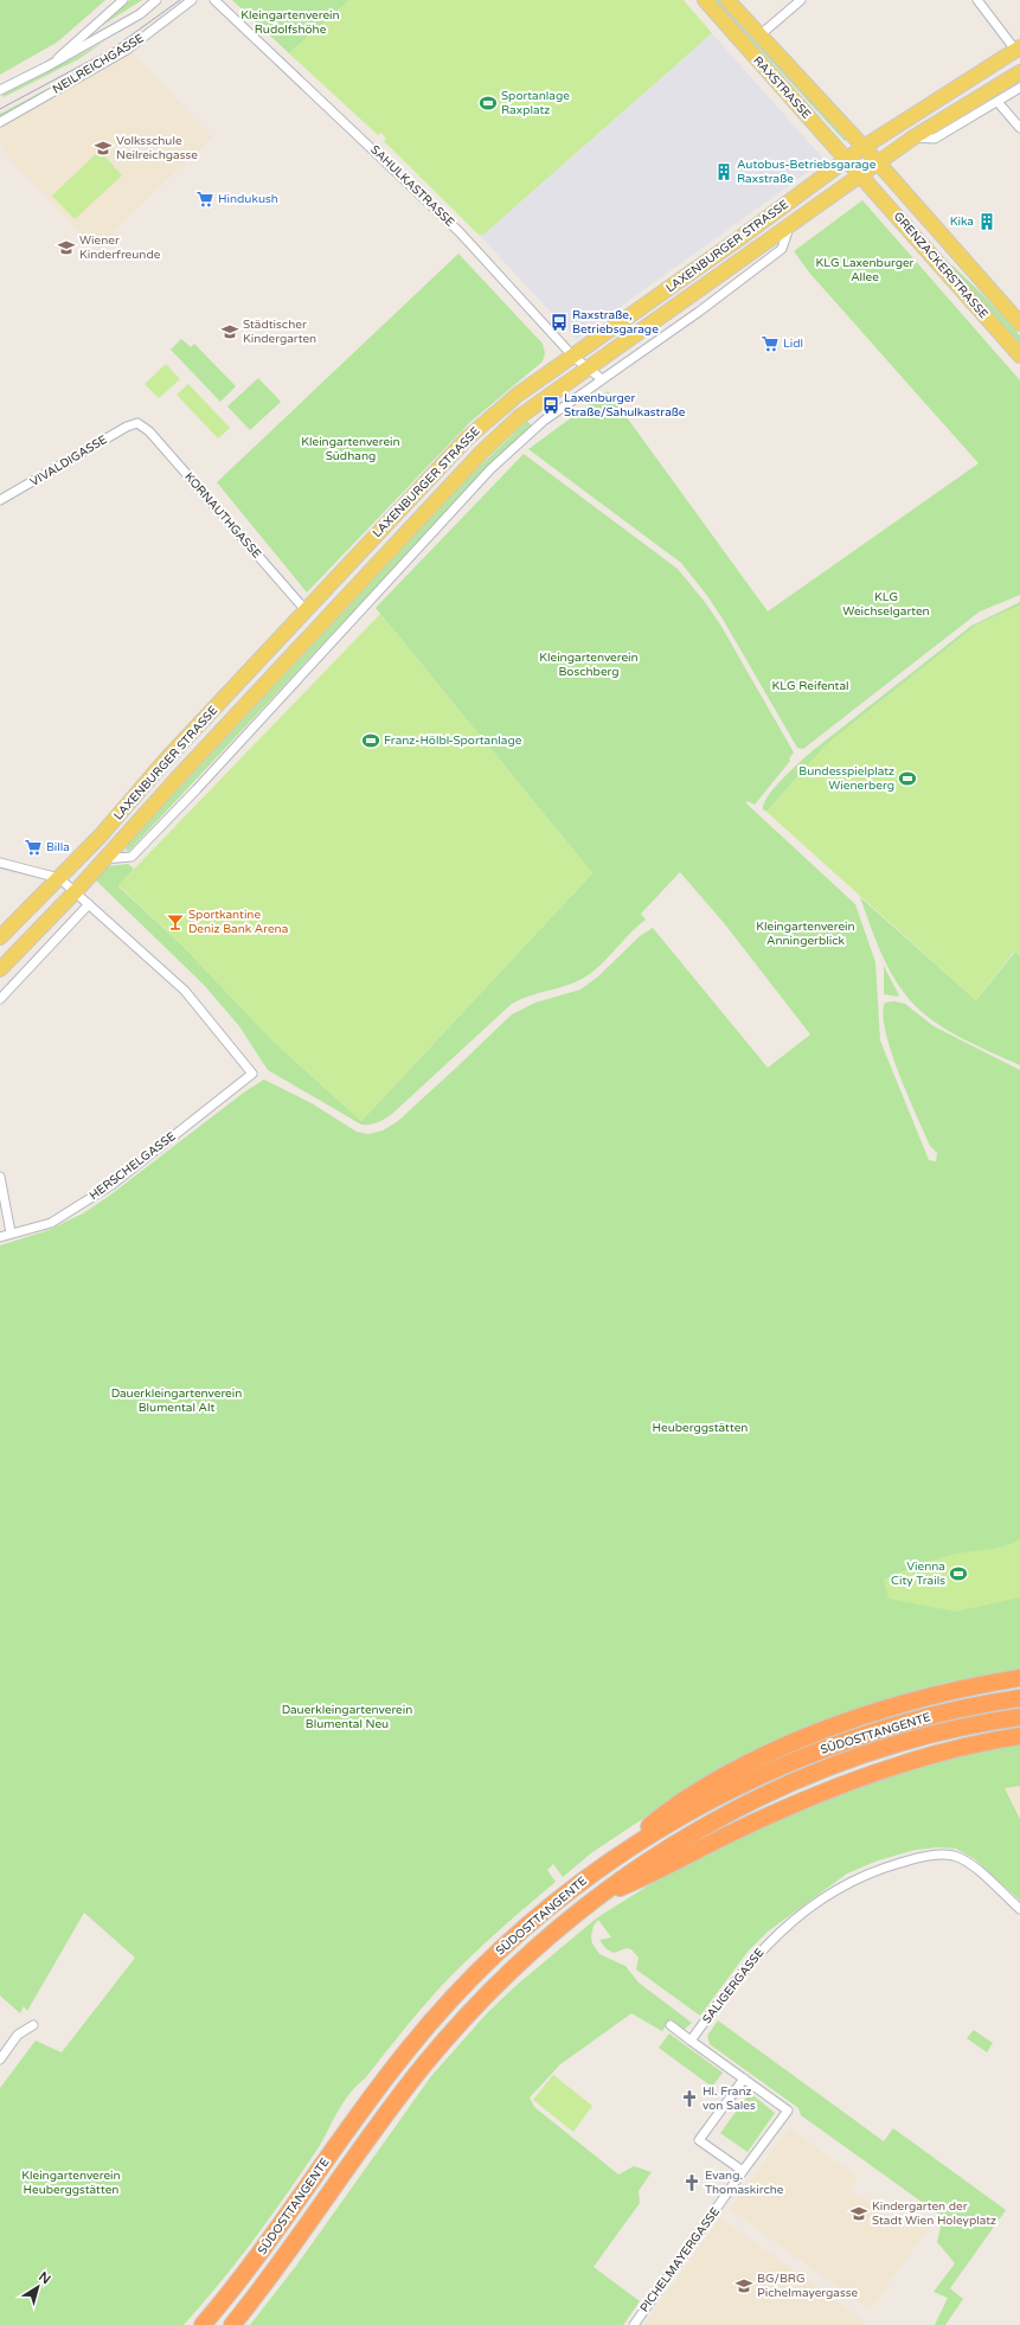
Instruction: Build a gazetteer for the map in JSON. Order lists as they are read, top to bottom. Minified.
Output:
{"streets":{"highway":["SÜDOSTTANGENTE"],"main road":["RAXSTRASSE","LAXENBURGER STRASSE","GRENZACKERSTRASSE"],"street":["NEILREICHGASSE","SAHULKASTRASSE","VIVALDIGASSE","KORNAUTHGASSE","HERSCHELGASSE","SALIGERGASSE","PICHELMAYERGASSE"]},"crossings":[["RAXSTRASSE","LAXENBURGER STRASSE"],["RAXSTRASSE","GRENZACKERSTRASSE"],["SAHULKASTRASSE","LAXENBURGER STRASSE"],["LAXENBURGER STRASSE","GRENZACKERSTRASSE"],["LAXENBURGER STRASSE","KORNAUTHGASSE"],["VIVALDIGASSE","KORNAUTHGASSE"]],"parks":["Kleingartenverein Rudolfshöhe","KLG Laxenburger Allee","Kleingartenverein Südhang","KLG Weichselgarten","Kleingartenverein Boschberg","KLG Reifental","Kleingartenverein Anningerblick","Dauerkleingartenverein Blumental Alt","Heuberggstätten","Dauerkleingartenverein Blumental Neu","Kleingartenverein Heuberggstätten"],"places":{"sports":["Sportanlage Raxplatz","Franz-Hölbl-Sportanlage","Bundesspielplatz Wienerberg","Vienna City Trails"],"school or university":["Volksschule Neilreichgasse","Wiener Kinderfreunde","Städtischer Kindergarten","Kindergarten der Stadt Wien Holeyplatz","BG/BRG Pichelmayergasse"],"building":["Autobus-Betriebsgarage Raxstraße","Kika"],"supermarket":["Hindukush","Lidl","Billa"],"bus stop":["Raxstraße, Betriebsgarage","Laxenburger Straße/Sahulkastraße"],"bar":["Sportkantine Deniz Bank Arena"],"church":["Hl. Franz von Sales","Evang. Thomaskirche"]},"north":"top right"}
